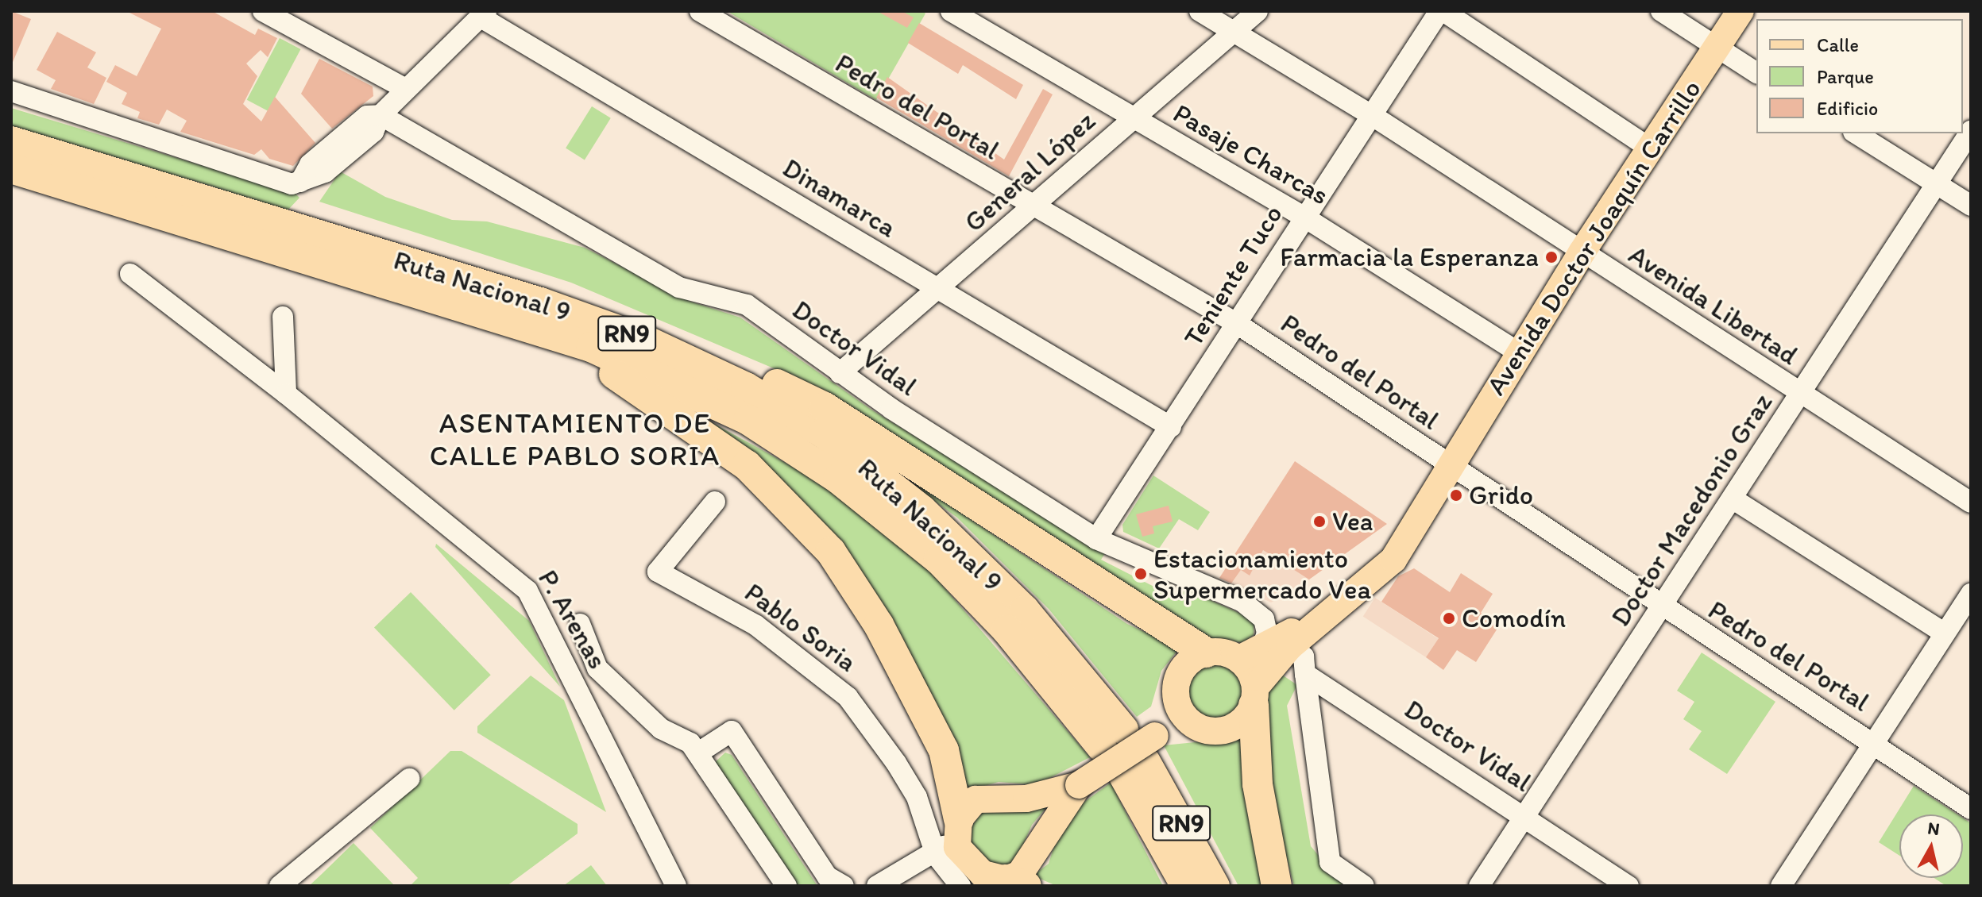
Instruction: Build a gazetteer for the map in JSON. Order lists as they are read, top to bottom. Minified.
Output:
{"streets":{"highway":["Ruta Nacional 9","RN9"],"main road":["Avenida Doctor Joaquín Carrillo"],"street":["Pedro del Portal","Pasaje Charcas","General López","Dinamarca","Teniente Tuco","Avenida Libertad","Doctor Vidal","Doctor Macedonio Graz","P. Arenas","Pablo Soria"]},"crossings":[["Pedro del Portal","General López"],["Pedro del Portal","Avenida Doctor Joaquín Carrillo"],["Pedro del Portal","Teniente Tuco"],["Pedro del Portal","Doctor Macedonio Graz"],["Pasaje Charcas","General López"],["Pasaje Charcas","Avenida Doctor Joaquín Carrillo"],["Pasaje Charcas","Teniente Tuco"],["General López","Dinamarca"],["General López","Avenida Libertad"],["General López","Doctor Vidal"],["Dinamarca","Teniente Tuco"],["Avenida Doctor Joaquín Carrillo","Avenida Libertad"],["Avenida Doctor Joaquín Carrillo","Doctor Vidal"],["Teniente Tuco","Avenida Libertad"],["Teniente Tuco","Doctor Vidal"],["Avenida Libertad","Doctor Macedonio Graz"],["Doctor Vidal","Doctor Macedonio Graz"]],"districts":["ASENTAMIENTO DE CALLE PABLO SORIA"],"places":["Farmacia la Esperanza","Grido","Vea","Estacionamiento Supermercado Vea","Comodín"],"legend":["Calle","Parque","Edificio"],"north":"top"}
